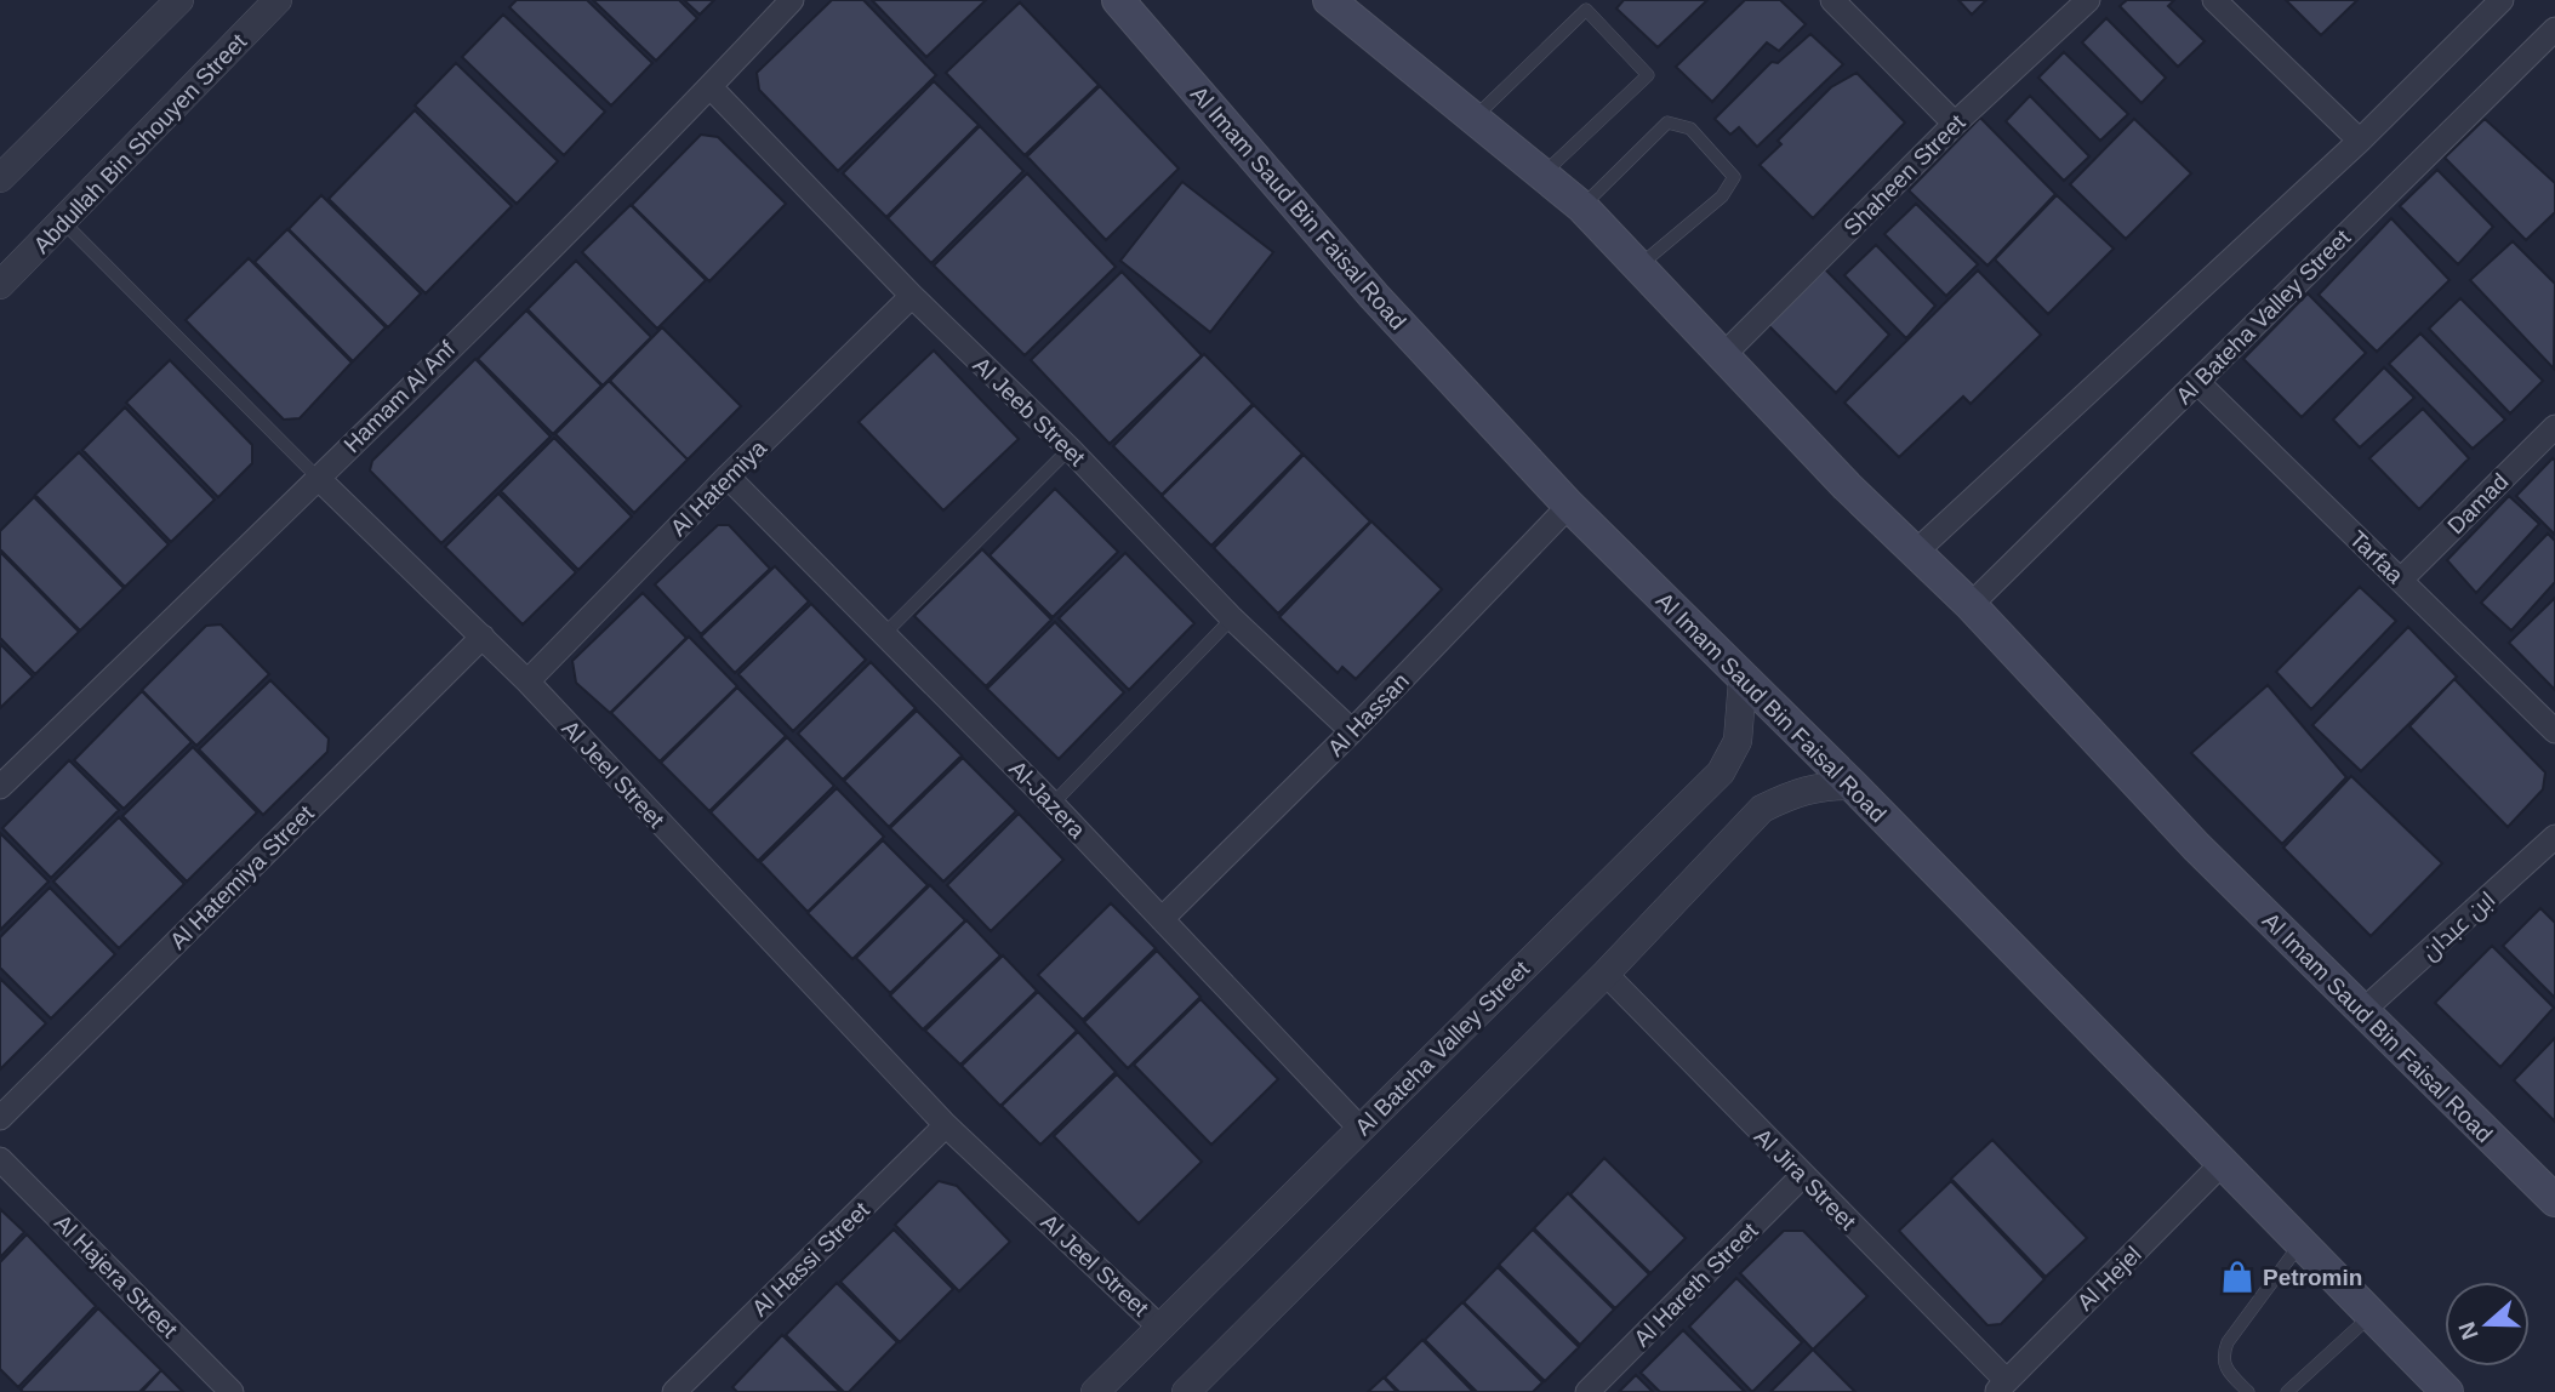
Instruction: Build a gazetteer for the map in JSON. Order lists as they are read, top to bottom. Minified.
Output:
{"streets":{"main road":["Al Imam Saud Bin Faisal Road"],"street":["Abdullah Bin Shouyen Street","Shaheen Street","Al Bateha Valley Street","Hamam Al Anf","Al Jeeb Street","Al Hatemiya","Damad","Tarfaa","Al Hassan","Al Jeel Street","Al-Jazera","Al Hatemiya Street","ابن عبدان","Al Jira Street","Al Hassi Street","Al Hajera Street","Al Hejel","Al Hareth Street"]},"crossings":[["Abdullah Bin Shouyen Street","Al Jeel Street"],["Shaheen Street","Al Imam Saud Bin Faisal Road"],["Al Imam Saud Bin Faisal Road","Al Bateha Valley Street"],["Al Imam Saud Bin Faisal Road","Al Hassan"],["Al Imam Saud Bin Faisal Road","ابن عبدان"],["Al Imam Saud Bin Faisal Road","Al Hejel"],["Al Bateha Valley Street","Tarfaa"],["Al Bateha Valley Street","Al Jeel Street"],["Al Bateha Valley Street","Al-Jazera"],["Hamam Al Anf","Al Jeeb Street"],["Hamam Al Anf","Al Jeel Street"],["Al Jeeb Street","Al Hatemiya"],["Al Jeeb Street","Al Hassan"],["Al Hatemiya","Al Jeel Street"],["Al Hatemiya","Al-Jazera"],["Damad","Tarfaa"],["Al Hassan","Al-Jazera"],["Al Jeel Street","Al Hatemiya Street"],["Al Jeel Street","Al Hassi Street"],["Al Jira Street","Al Hejel"],["Al Jira Street","Al Hareth Street"]],"places":{"shop":["Petromin"]},"north":"left"}
